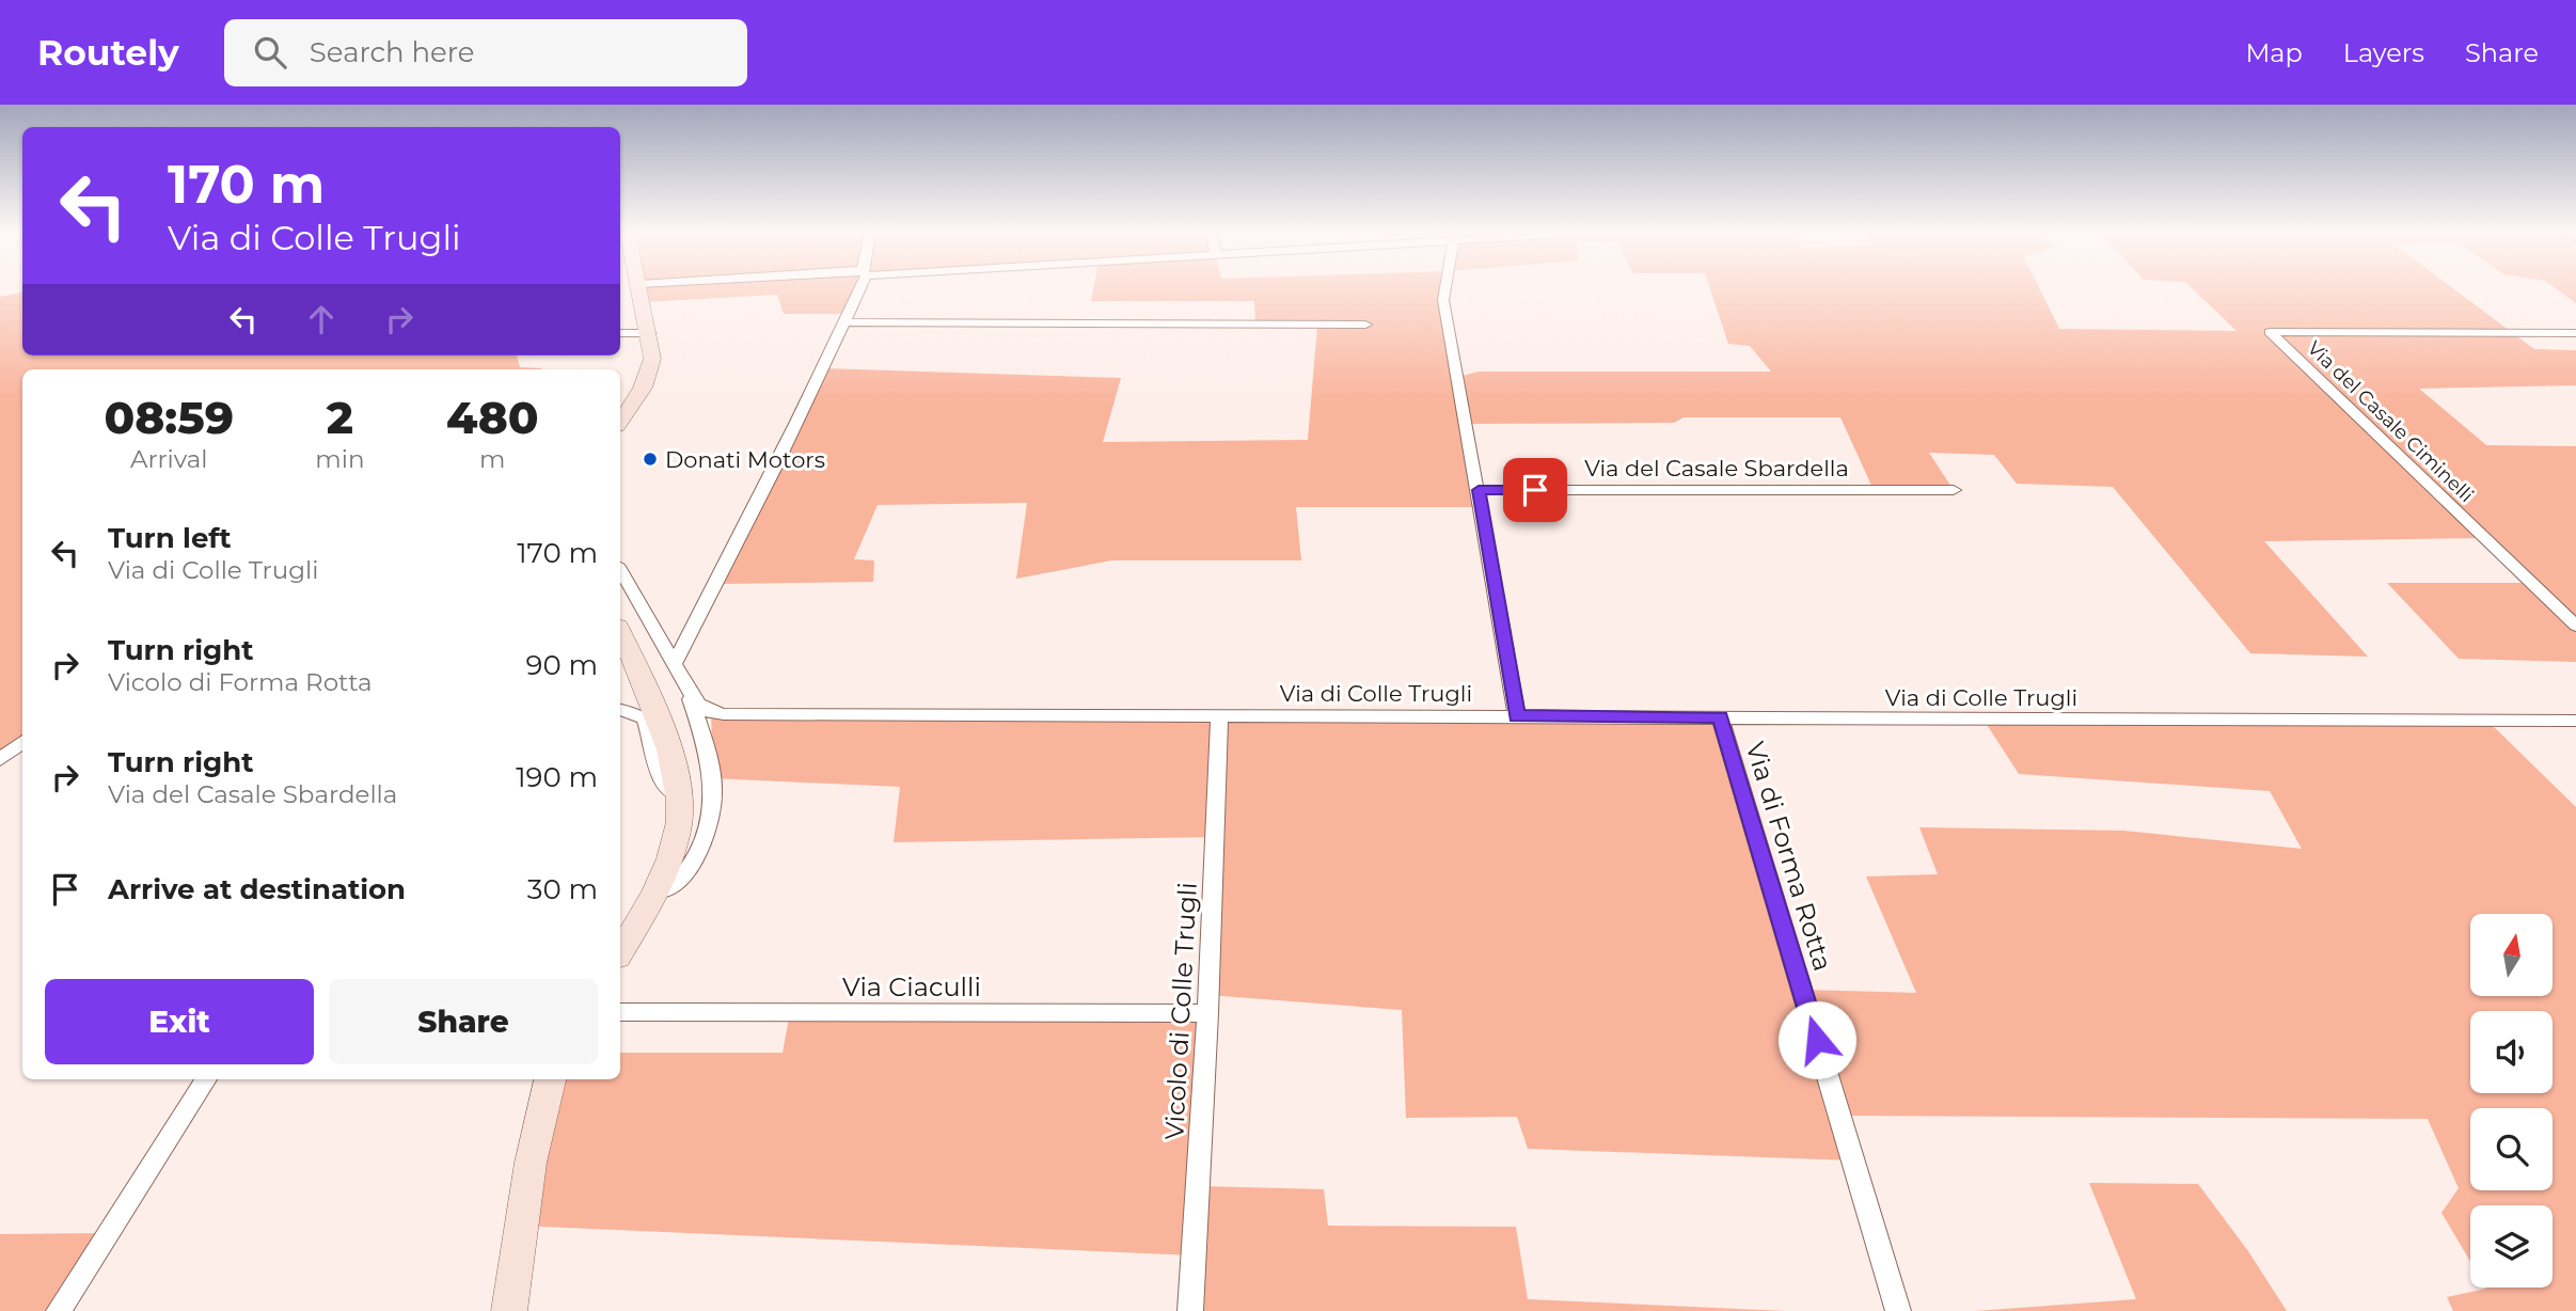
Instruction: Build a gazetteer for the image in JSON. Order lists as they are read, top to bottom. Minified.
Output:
{"streets":{"street":["Via del Casale Ciminelli","Via del Casale Sbardella","Via di Colle Trugli","Via di Forma Rotta","Via Ciaculli","Vicolo di Colle Trugli"]},"crossings":[["Via di Colle Trugli","Via di Forma Rotta"],["Via di Colle Trugli","Vicolo di Colle Trugli"],["Via Ciaculli","Vicolo di Colle Trugli"]],"places":["Donati Motors"],"north":"top","page":{"header":"Routely","search":"Search here","nav":["Map","Layers","Share"],"turn":["170 m","Via di Colle Trugli"],"eta":["08:59","Arrival","2","min","480","m"],"list":[{"name":"Turn left","note":"Via di Colle Trugli","value":"170 m"},{"name":"Turn right","note":"Vicolo di Forma Rotta","value":"90 m"},{"name":"Turn right","note":"Via del Casale Sbardella","value":"190 m"},{"name":"Arrive at destination","value":"30 m"}],"buttons":["Exit","Share"]}}
